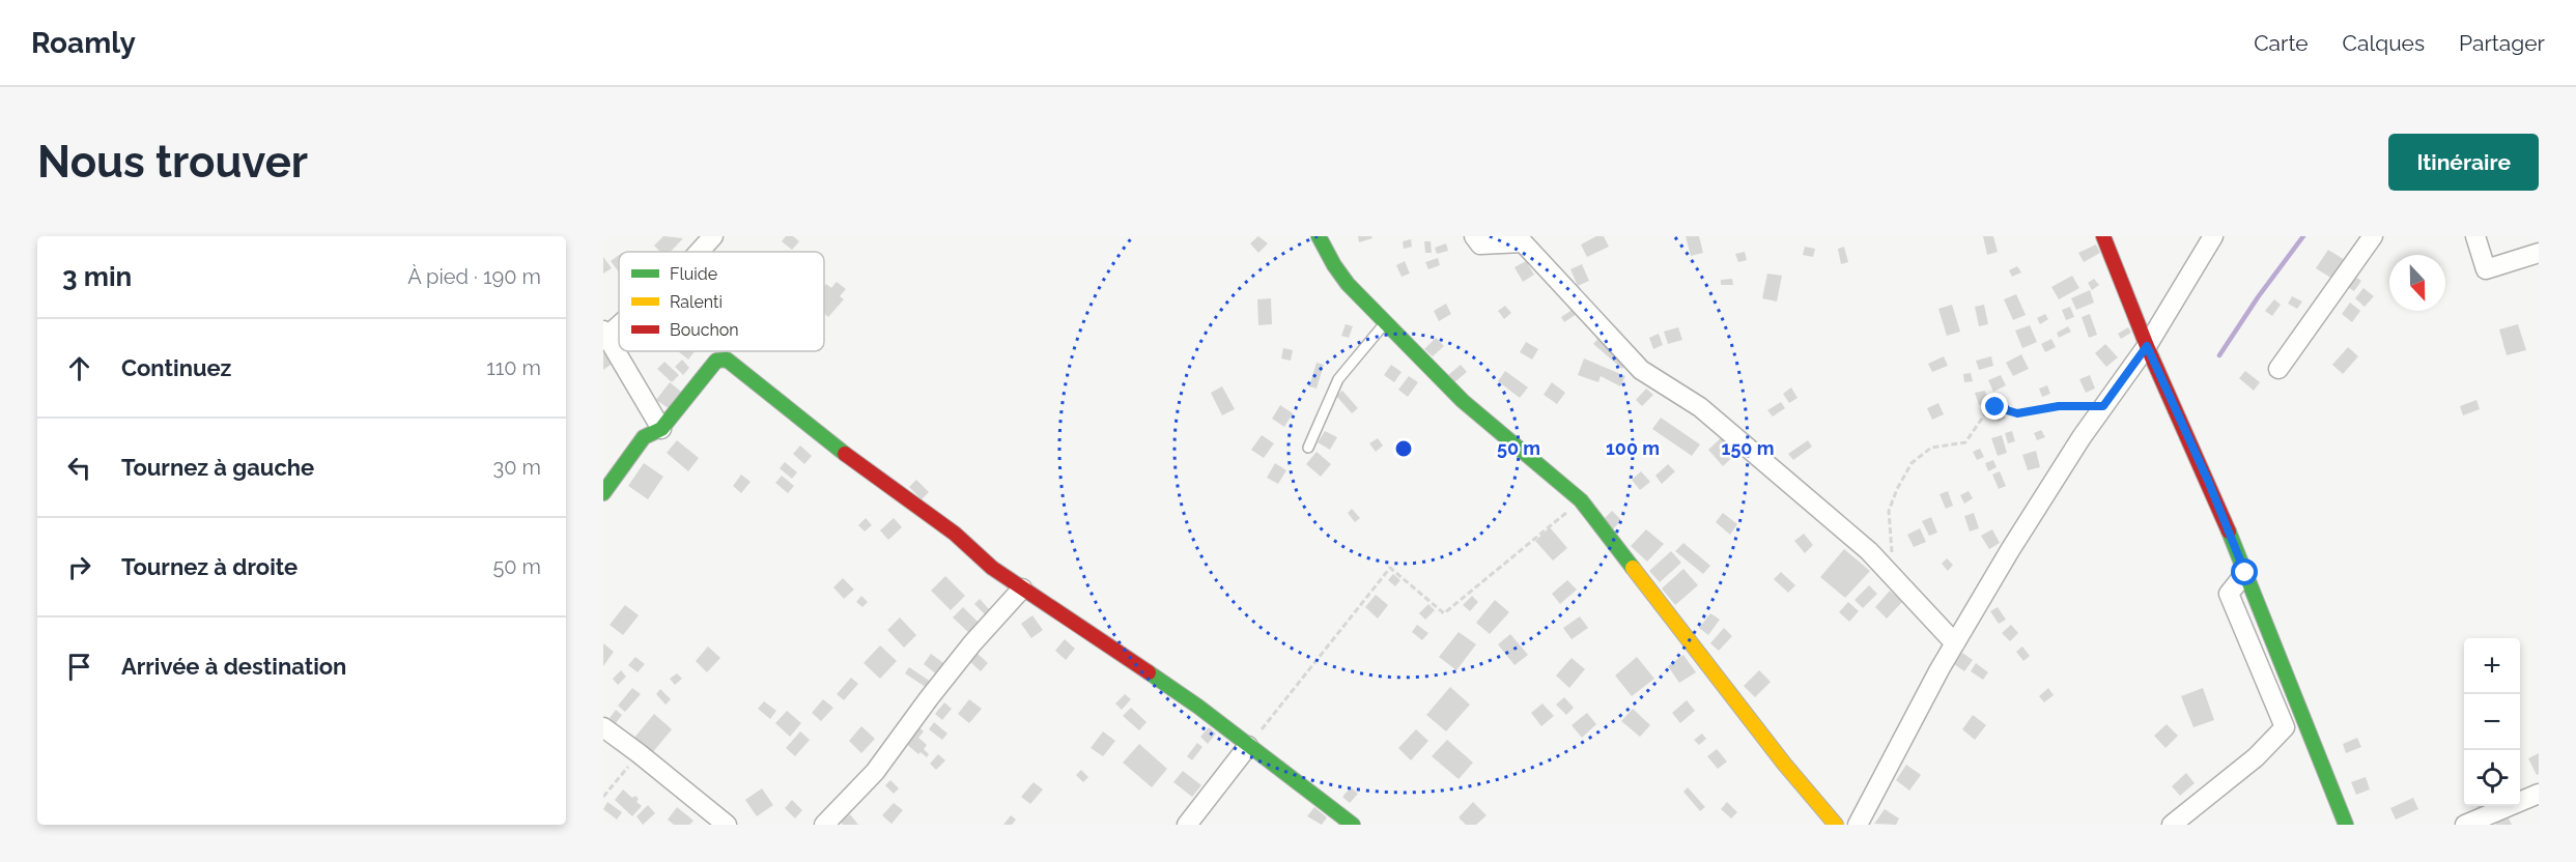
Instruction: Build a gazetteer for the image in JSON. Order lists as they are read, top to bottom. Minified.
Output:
{"legend":["Fluide","Ralenti","Bouchon"],"north":"bottom","page":{"header":"Roamly","nav":["Carte","Calques","Partager"],"buttons":"Itinéraire","title":"Nous trouver","heading":["3 min","À pied · 190 m"],"list":[["Continuez","110 m"],["Tournez à gauche","30 m"],["Tournez à droite","50 m"],"Arrivée à destination"],"map_buttons":["+","−"]},"rings":["50 m","100 m","150 m"]}
